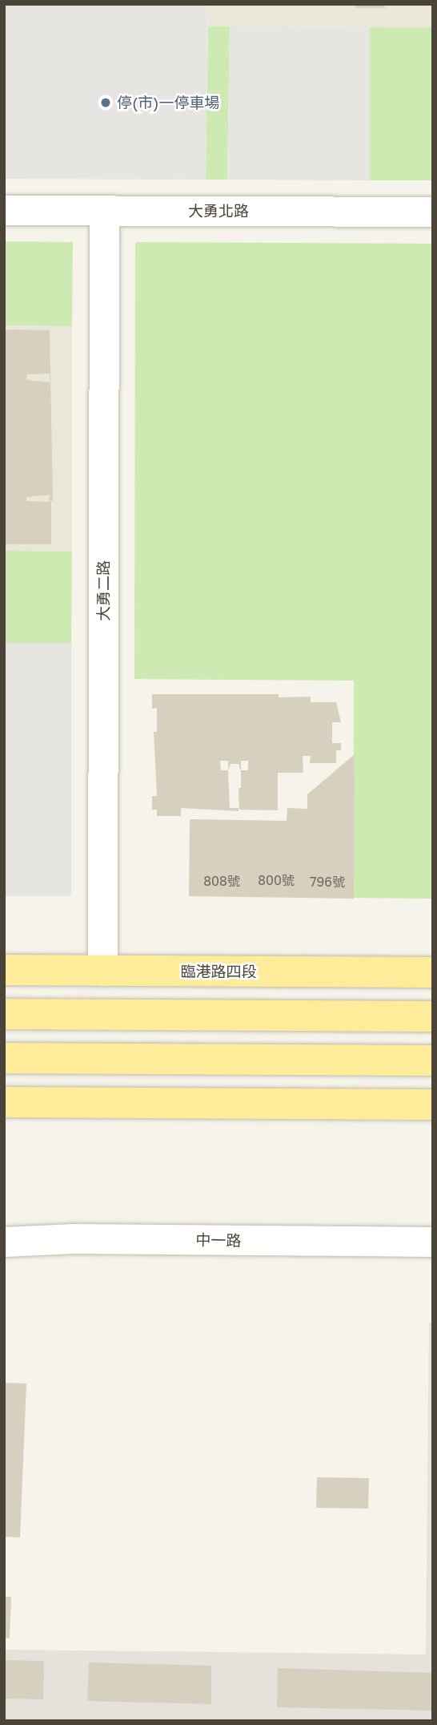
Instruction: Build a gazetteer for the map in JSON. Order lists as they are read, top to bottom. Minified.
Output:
{"streets":{"main road":["臨港路四段"],"street":["大勇北路","大勇二路","中一路"]},"crossings":[["大勇北路","大勇二路"],["大勇二路","臨港路四段"]],"places":["停(市)一停車場"],"house_numbers":["800號","808號","796號"]}
